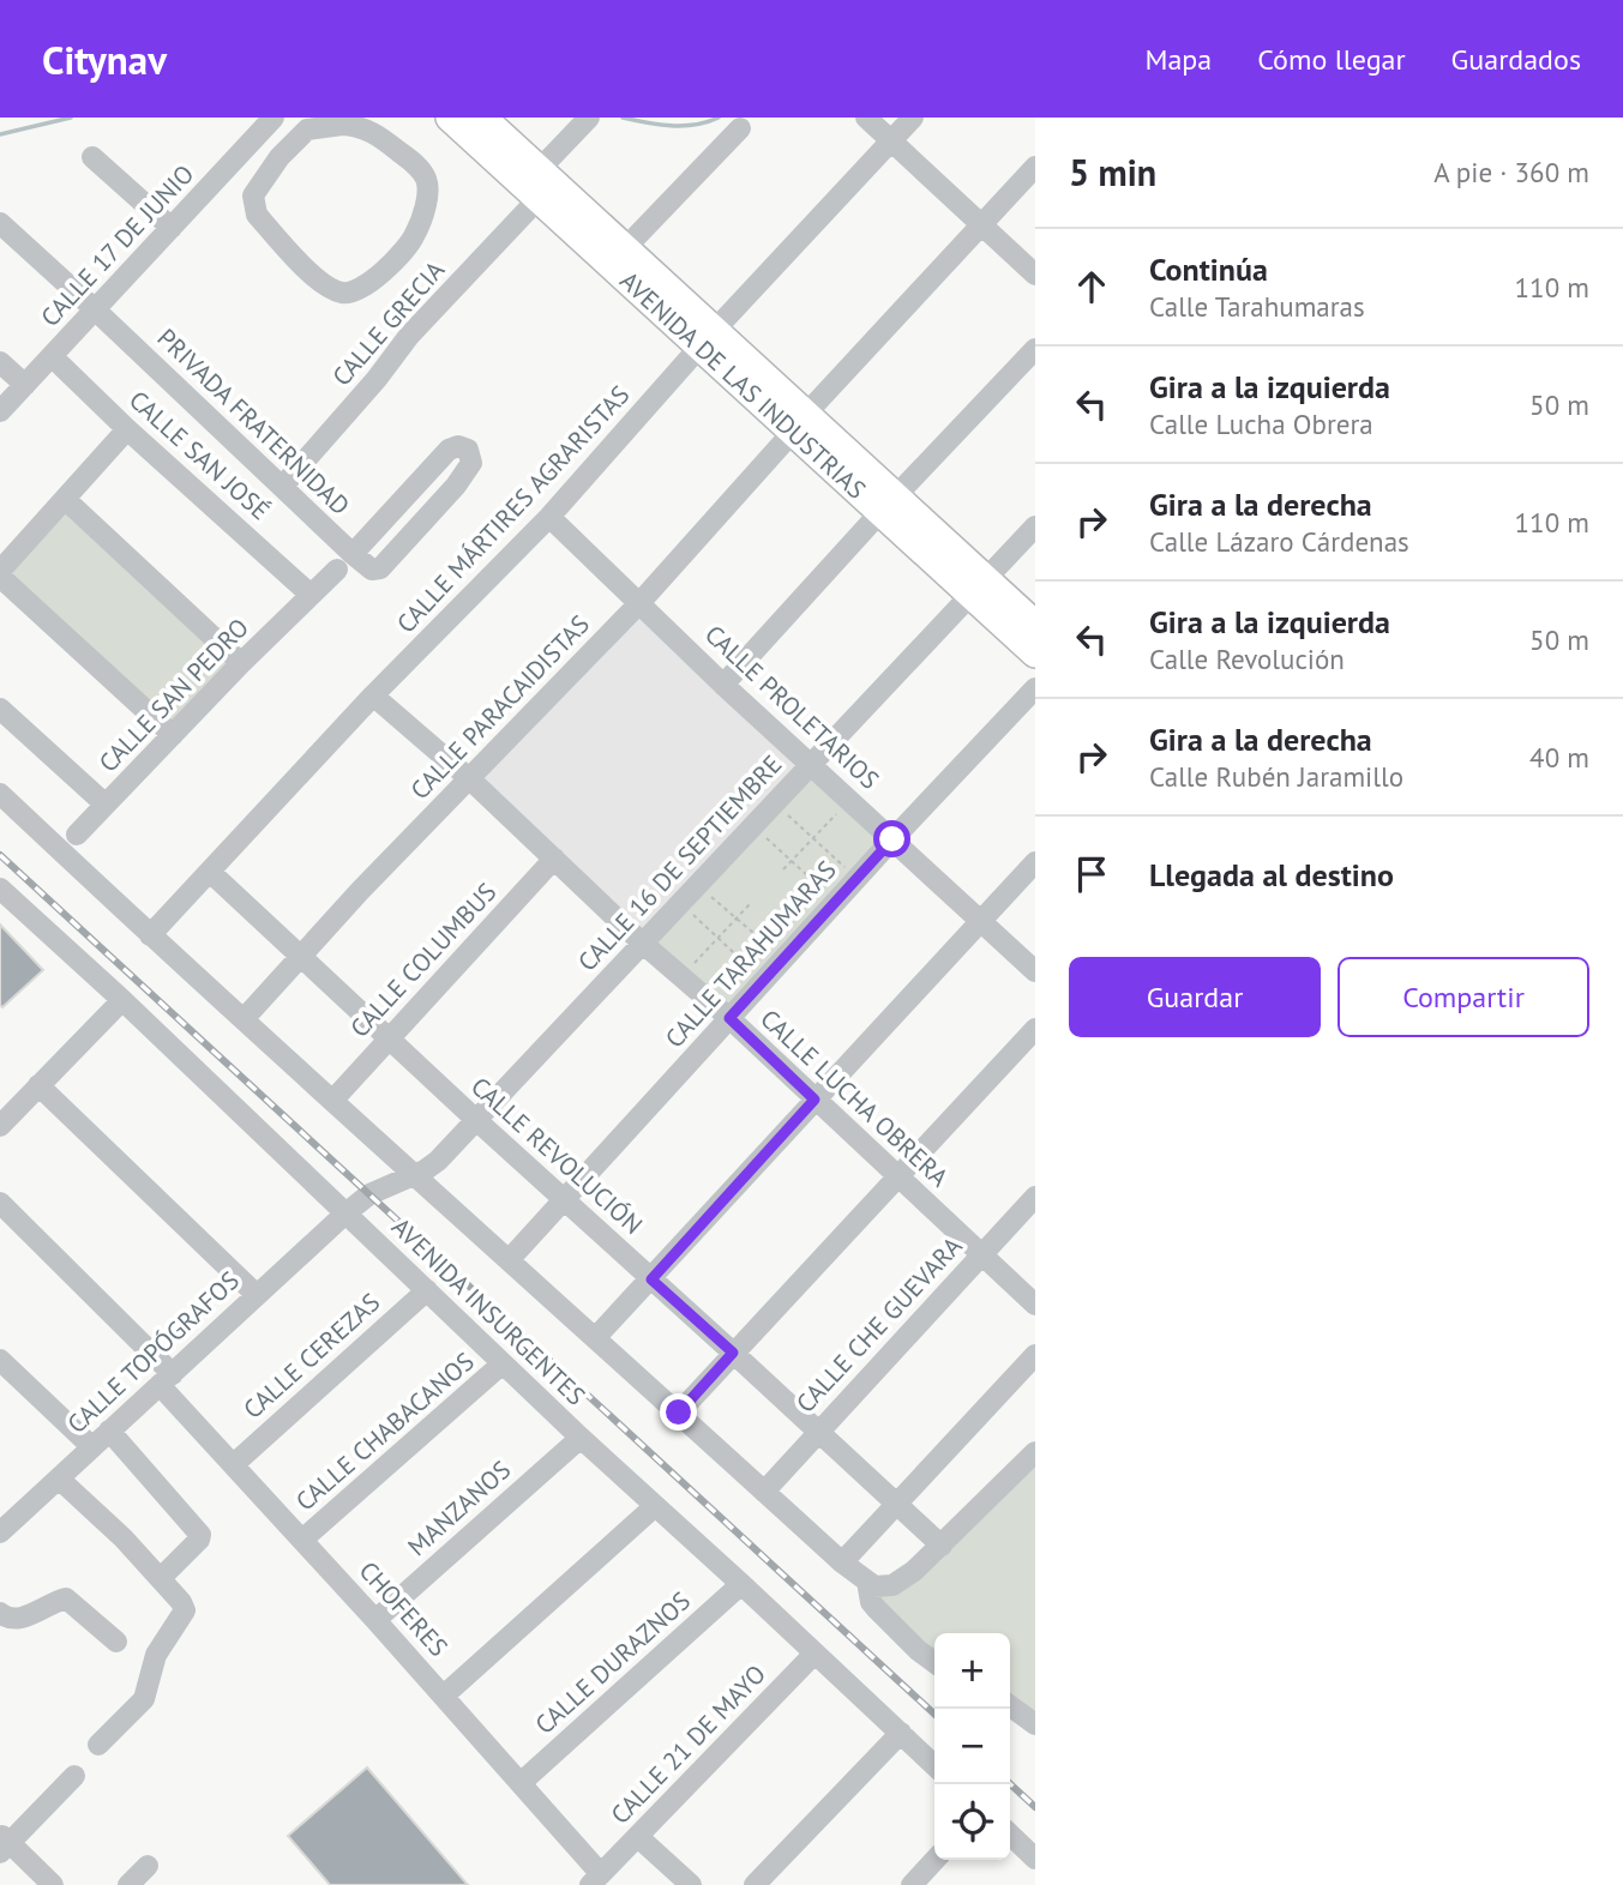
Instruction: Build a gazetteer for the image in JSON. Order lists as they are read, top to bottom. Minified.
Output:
{"streets":{"main road":["AVENIDA DE LAS INDUSTRIAS"],"street":["CALLE 17 DE JUNIO","CALLE GRECIA","PRIVADA FRATERNIDAD","CALLE SAN JOSÉ","CALLE MÁRTIRES AGRARISTAS","CALLE SAN PEDRO","CALLE PARACAIDISTAS","CALLE PROLETARIOS","CALLE 16 DE SEPTIEMBRE","CALLE TARAHUMARAS","CALLE COLUMBUS","CALLE LUCHA OBRERA","CALLE REVOLUCIÓN","AVENIDA INSURGENTES","CALLE CHE GUEVARA","CALLE TOPÓGRAFOS","CALLE CEREZAS","CALLE CHABACANOS","MANZANOS","CHOFERES","CALLE DURAZNOS","CALLE 21 DE MAYO"]},"crossings":[["CALLE 17 DE JUNIO","PRIVADA FRATERNIDAD"],["CALLE 17 DE JUNIO","CALLE SAN JOSÉ"],["CALLE GRECIA","AVENIDA DE LAS INDUSTRIAS"],["CALLE GRECIA","PRIVADA FRATERNIDAD"],["AVENIDA DE LAS INDUSTRIAS","CALLE MÁRTIRES AGRARISTAS"],["AVENIDA DE LAS INDUSTRIAS","CALLE PARACAIDISTAS"],["AVENIDA DE LAS INDUSTRIAS","CALLE 16 DE SEPTIEMBRE"],["PRIVADA FRATERNIDAD","CALLE SAN PEDRO"],["CALLE SAN JOSÉ","CALLE SAN PEDRO"],["CALLE MÁRTIRES AGRARISTAS","CALLE PROLETARIOS"],["CALLE MÁRTIRES AGRARISTAS","CALLE LUCHA OBRERA"],["CALLE MÁRTIRES AGRARISTAS","CALLE REVOLUCIÓN"],["CALLE MÁRTIRES AGRARISTAS","AVENIDA INSURGENTES"],["CALLE PARACAIDISTAS","CALLE PROLETARIOS"],["CALLE PARACAIDISTAS","CALLE LUCHA OBRERA"],["CALLE PARACAIDISTAS","CALLE REVOLUCIÓN"],["CALLE PARACAIDISTAS","AVENIDA INSURGENTES"],["CALLE PROLETARIOS","CALLE 16 DE SEPTIEMBRE"],["CALLE PROLETARIOS","CALLE TARAHUMARAS"],["CALLE 16 DE SEPTIEMBRE","CALLE LUCHA OBRERA"],["CALLE 16 DE SEPTIEMBRE","CALLE REVOLUCIÓN"],["CALLE 16 DE SEPTIEMBRE","AVENIDA INSURGENTES"],["CALLE 16 DE SEPTIEMBRE","CALLE TOPÓGRAFOS"],["CALLE TARAHUMARAS","CALLE LUCHA OBRERA"],["CALLE TARAHUMARAS","CALLE REVOLUCIÓN"],["CALLE TARAHUMARAS","AVENIDA INSURGENTES"],["CALLE COLUMBUS","CALLE LUCHA OBRERA"],["CALLE COLUMBUS","CALLE REVOLUCIÓN"],["CALLE COLUMBUS","AVENIDA INSURGENTES"],["CALLE LUCHA OBRERA","CALLE CHE GUEVARA"],["CALLE REVOLUCIÓN","CALLE CHE GUEVARA"],["AVENIDA INSURGENTES","CALLE CHE GUEVARA"],["AVENIDA INSURGENTES","CALLE TOPÓGRAFOS"],["AVENIDA INSURGENTES","CALLE CEREZAS"],["AVENIDA INSURGENTES","CALLE CHABACANOS"],["AVENIDA INSURGENTES","MANZANOS"],["AVENIDA INSURGENTES","CALLE DURAZNOS"],["AVENIDA INSURGENTES","CALLE 21 DE MAYO"],["CALLE TOPÓGRAFOS","CHOFERES"],["CALLE CEREZAS","CHOFERES"],["CALLE CHABACANOS","CHOFERES"],["MANZANOS","CHOFERES"],["CHOFERES","CALLE DURAZNOS"],["CHOFERES","CALLE 21 DE MAYO"]],"page":{"header":"Citynav","nav":["Mapa","Cómo llegar","Guardados"],"heading":["5 min","A pie · 360 m"],"list":[["Continúa","Calle Tarahumaras","110 m"],["Gira a la izquierda","Calle Lucha Obrera","50 m"],["Gira a la derecha","Calle Lázaro Cárdenas","110 m"],["Gira a la izquierda","Calle Revolución","50 m"],["Gira a la derecha","Calle Rubén Jaramillo","40 m"],"Llegada al destino"],"buttons":["Guardar","Compartir"],"map_buttons":["+","−"]}}
